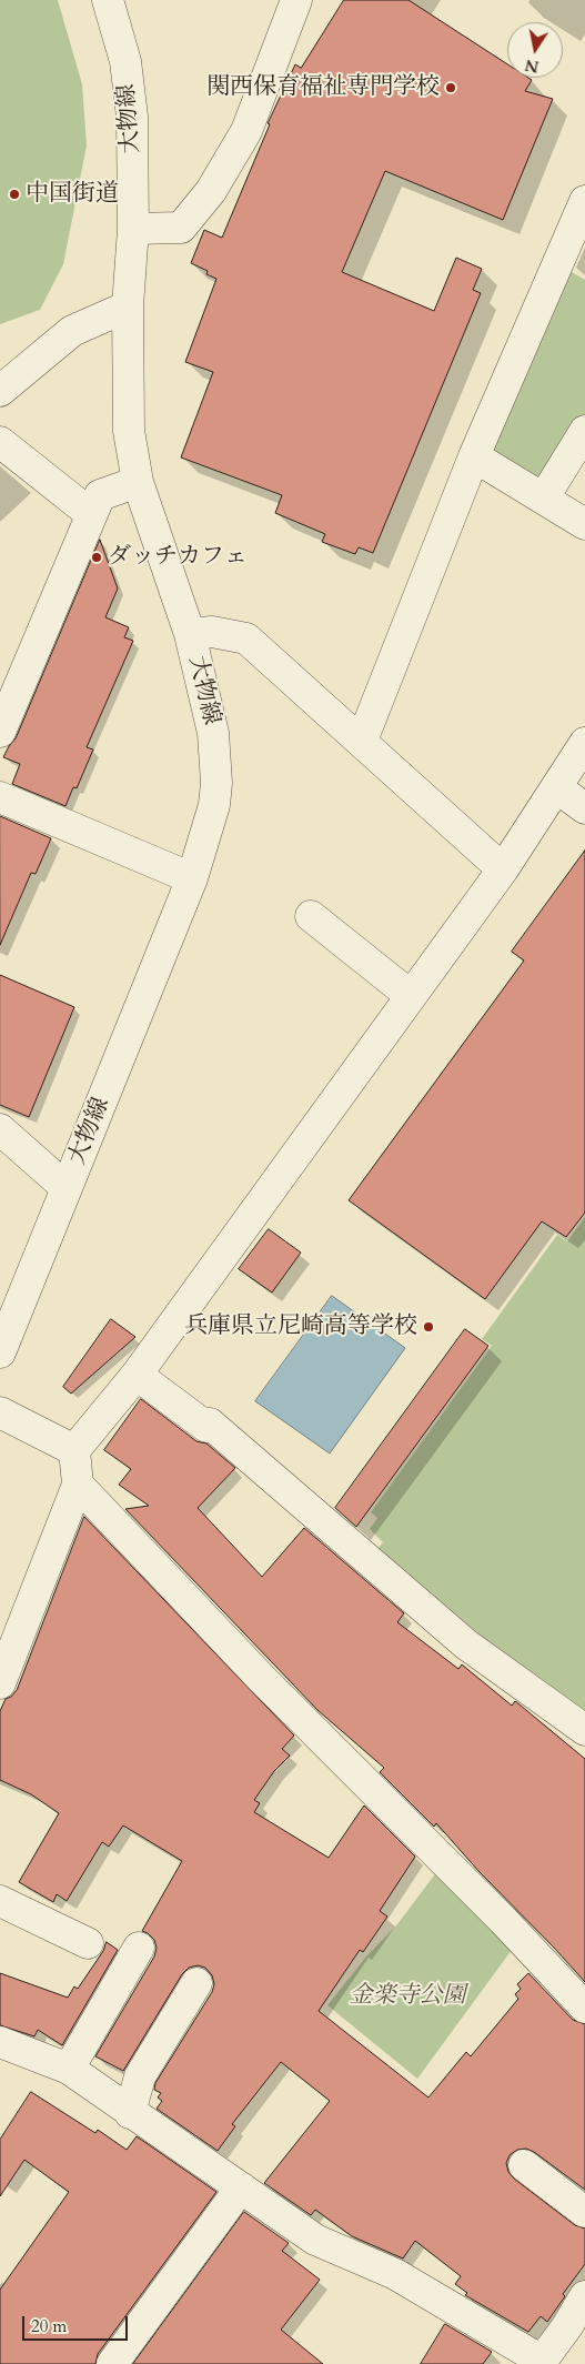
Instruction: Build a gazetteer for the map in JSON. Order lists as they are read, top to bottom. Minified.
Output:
{"streets":{"street":["大物線"]},"parks":["金楽寺公園"],"places":["関西保育福祉専門学校","中国街道","ダッチカフェ","兵庫県立尼崎高等学校"],"scale_bar":"20 m","north":"bottom"}
